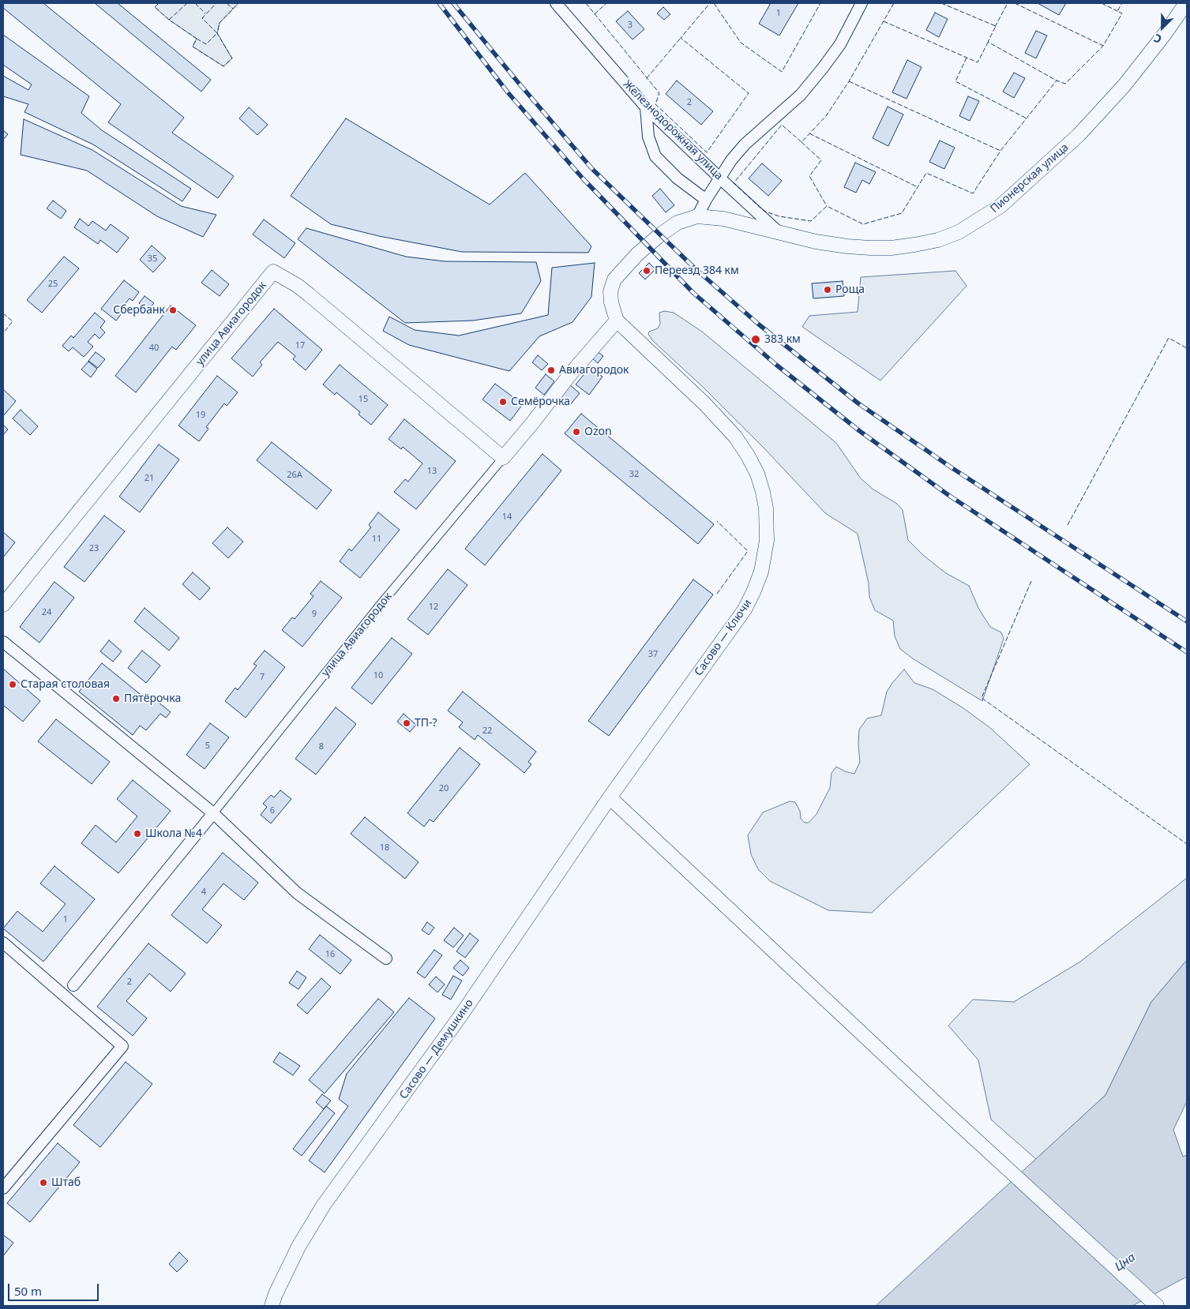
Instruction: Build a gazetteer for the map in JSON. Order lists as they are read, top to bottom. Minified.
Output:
{"streets":{"street":["Железнодорожная улица","Пионерская улица","улица Авиагородок","Сасово — Ключи","Сасово — Демушкино"]},"crossings":[["Железнодорожная улица","Пионерская улица"],["улица Авиагородок","Сасово — Ключи"],["Сасово — Ключи","Сасово — Демушкино"]],"water":["Цна"],"places":["Переезд 384 км","Роща","Сбербанк","383 км","Авиагородок","Семёрочка","Ozon","Старая столовая","Пятёрочка","ТП-?","Школа №4","Штаб"],"house_numbers":["1","3","2","35","25","17","40","15","19","13","32","26А","21","14","11","23","12","24","9","37","10","7","22","5","8","20","6","18","4","1","16","2"],"scale_bar":"50 m","north":"bottom left"}
